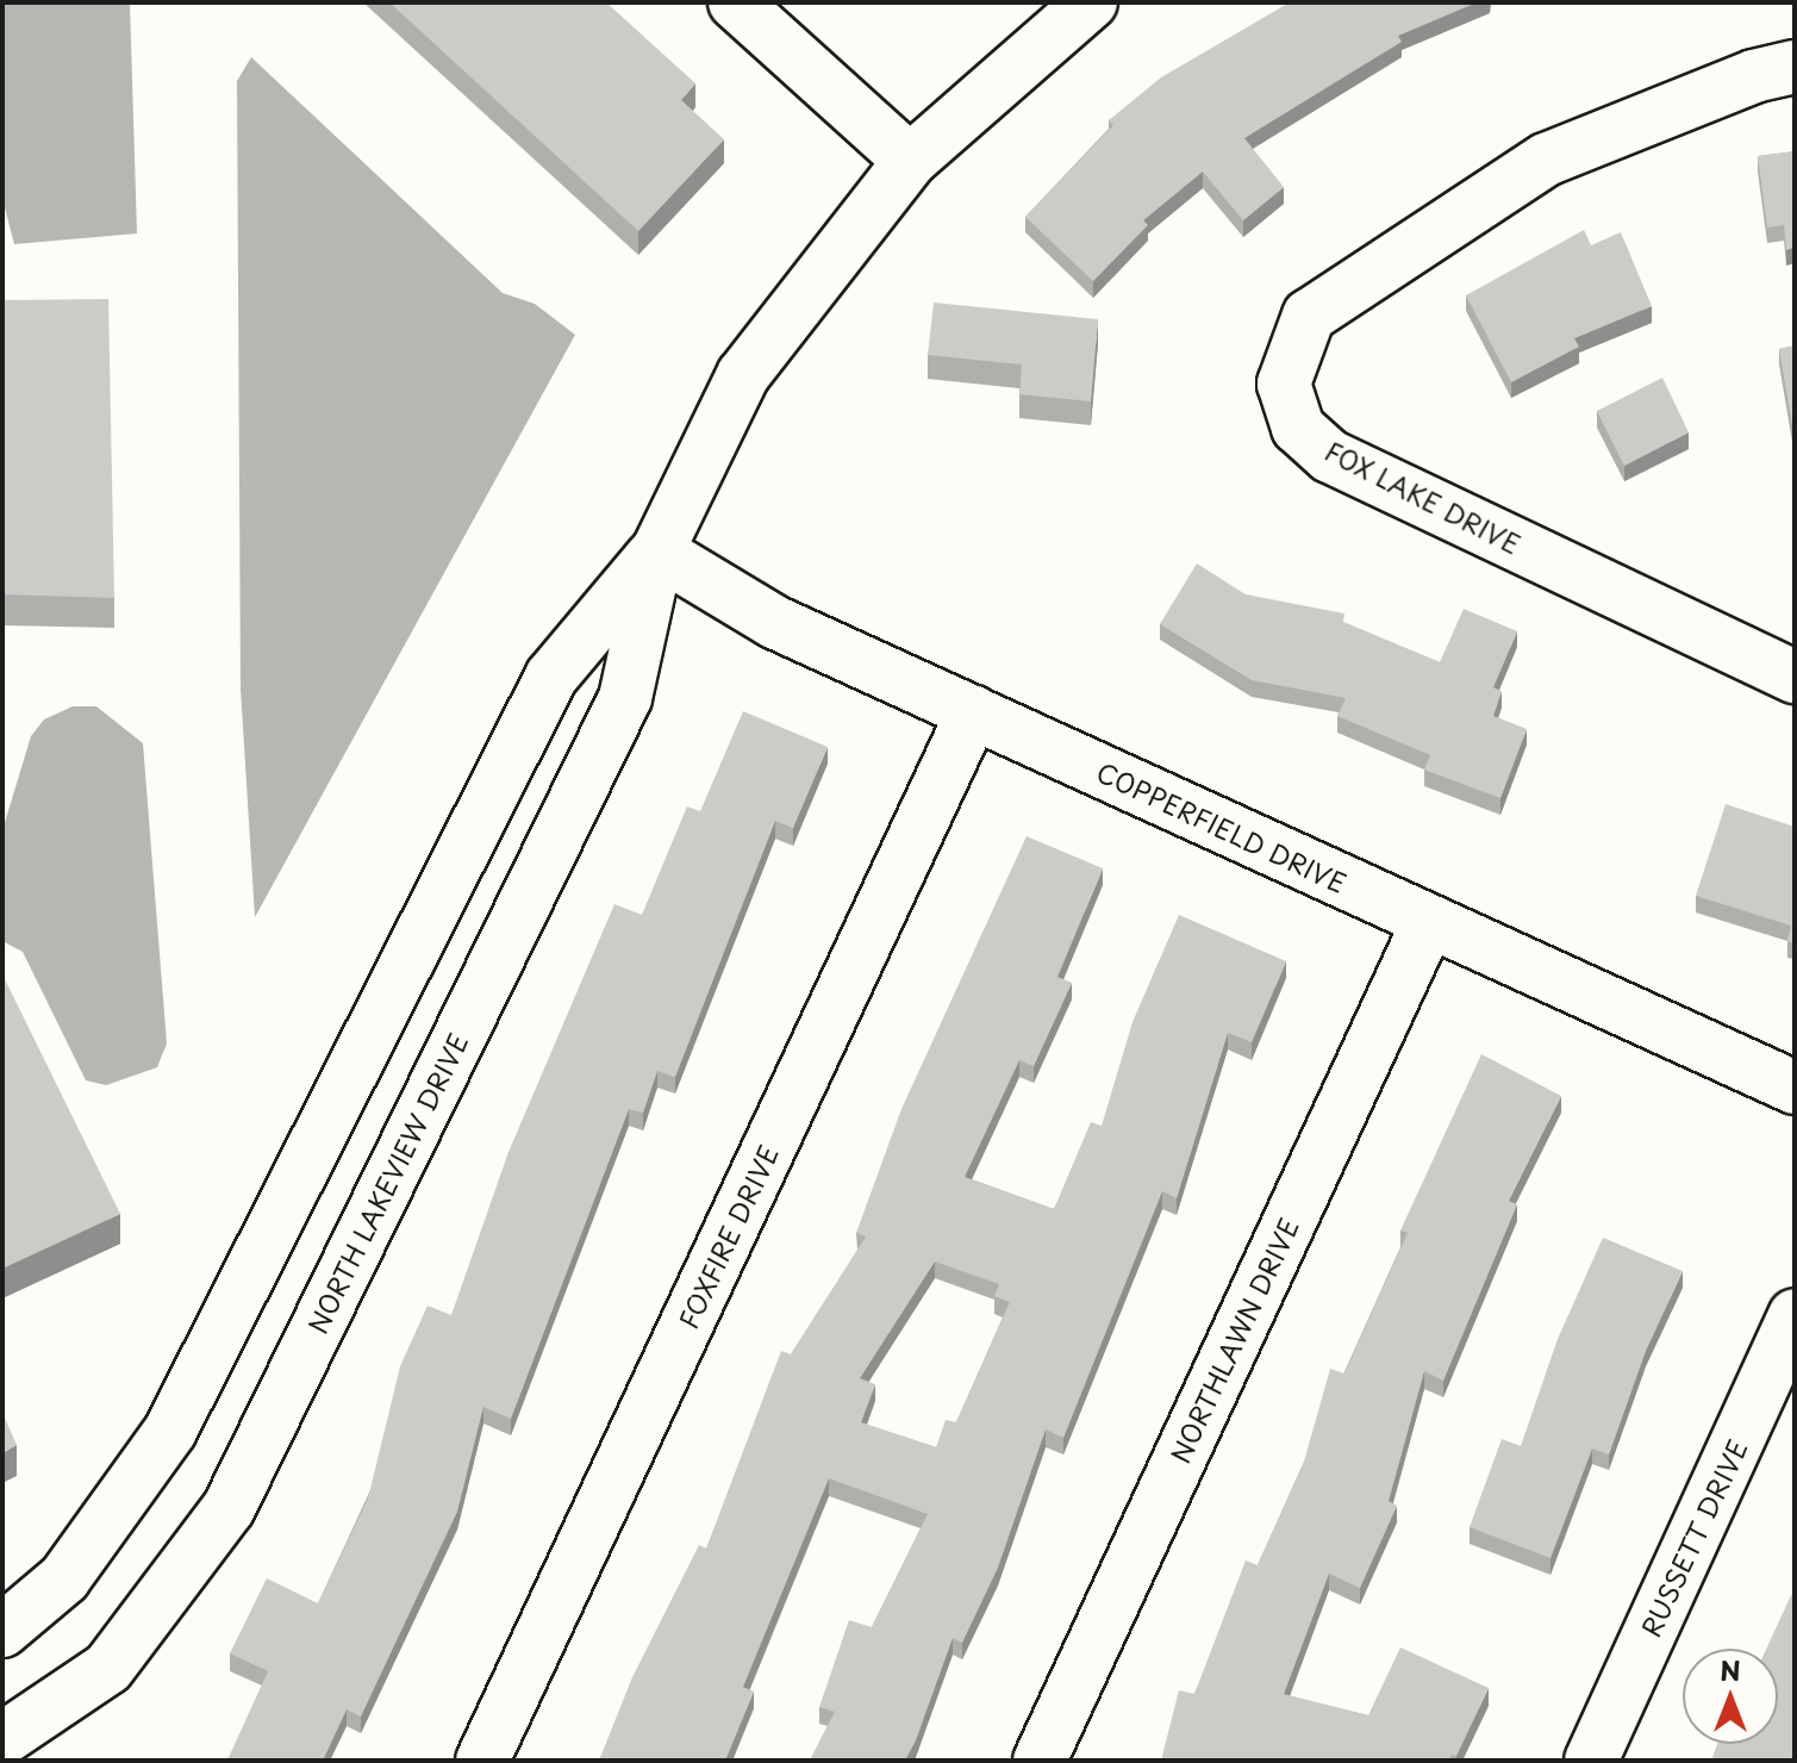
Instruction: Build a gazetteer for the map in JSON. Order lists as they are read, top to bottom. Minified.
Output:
{"streets":{"street":["FOX LAKE DRIVE","COPPERFIELD DRIVE","NORTH LAKEVIEW DRIVE","FOXFIRE DRIVE","NORTHLAWN DRIVE","RUSSETT DRIVE"]},"crossings":[["COPPERFIELD DRIVE","NORTH LAKEVIEW DRIVE"],["COPPERFIELD DRIVE","FOXFIRE DRIVE"],["COPPERFIELD DRIVE","NORTHLAWN DRIVE"]],"north":"top"}
